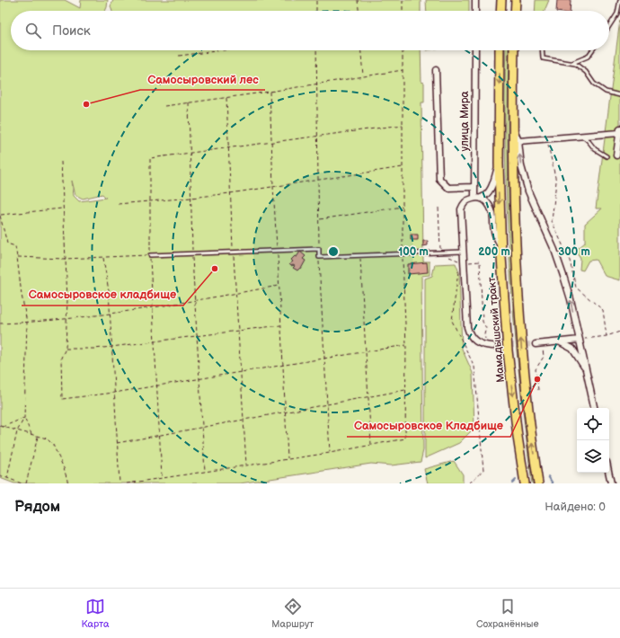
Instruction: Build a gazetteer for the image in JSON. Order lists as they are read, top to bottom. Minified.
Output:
{"streets":{"main road":["Мамадышский тракт"],"street":["улица Мира"]},"places":["Самосыровский лес","Самосыровское кладбище","Самосыровское Кладбище"],"page":{"search":"Поиск","heading":["Рядом","Найдено: 0"],"nav":["Карта","Маршрут","Сохранённые"]},"rings":["100 m","200 m","300 m"]}
